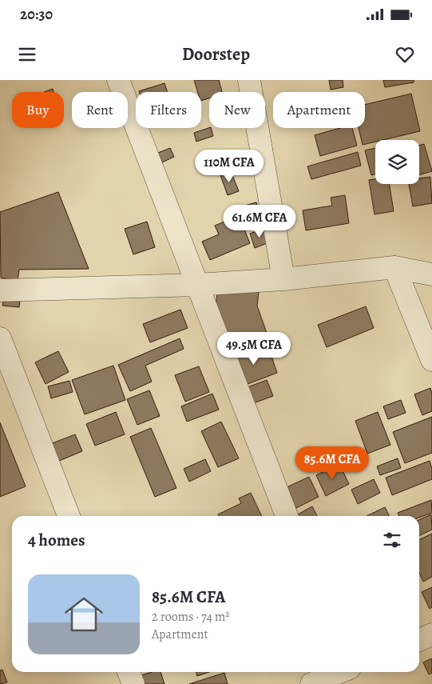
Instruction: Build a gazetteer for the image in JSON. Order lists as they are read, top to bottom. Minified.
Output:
{"page":{"status":"20:30","header":"Doorstep","chip":["Buy","Rent","Filters","New","Apartment"],"price":["110M CFA","61.6M CFA","49.5M CFA","85.6M CFA"],"heading":"4 homes","list":[{"name":"85.6M CFA","note":"2 rooms · 74 m² · Apartment"}]}}
